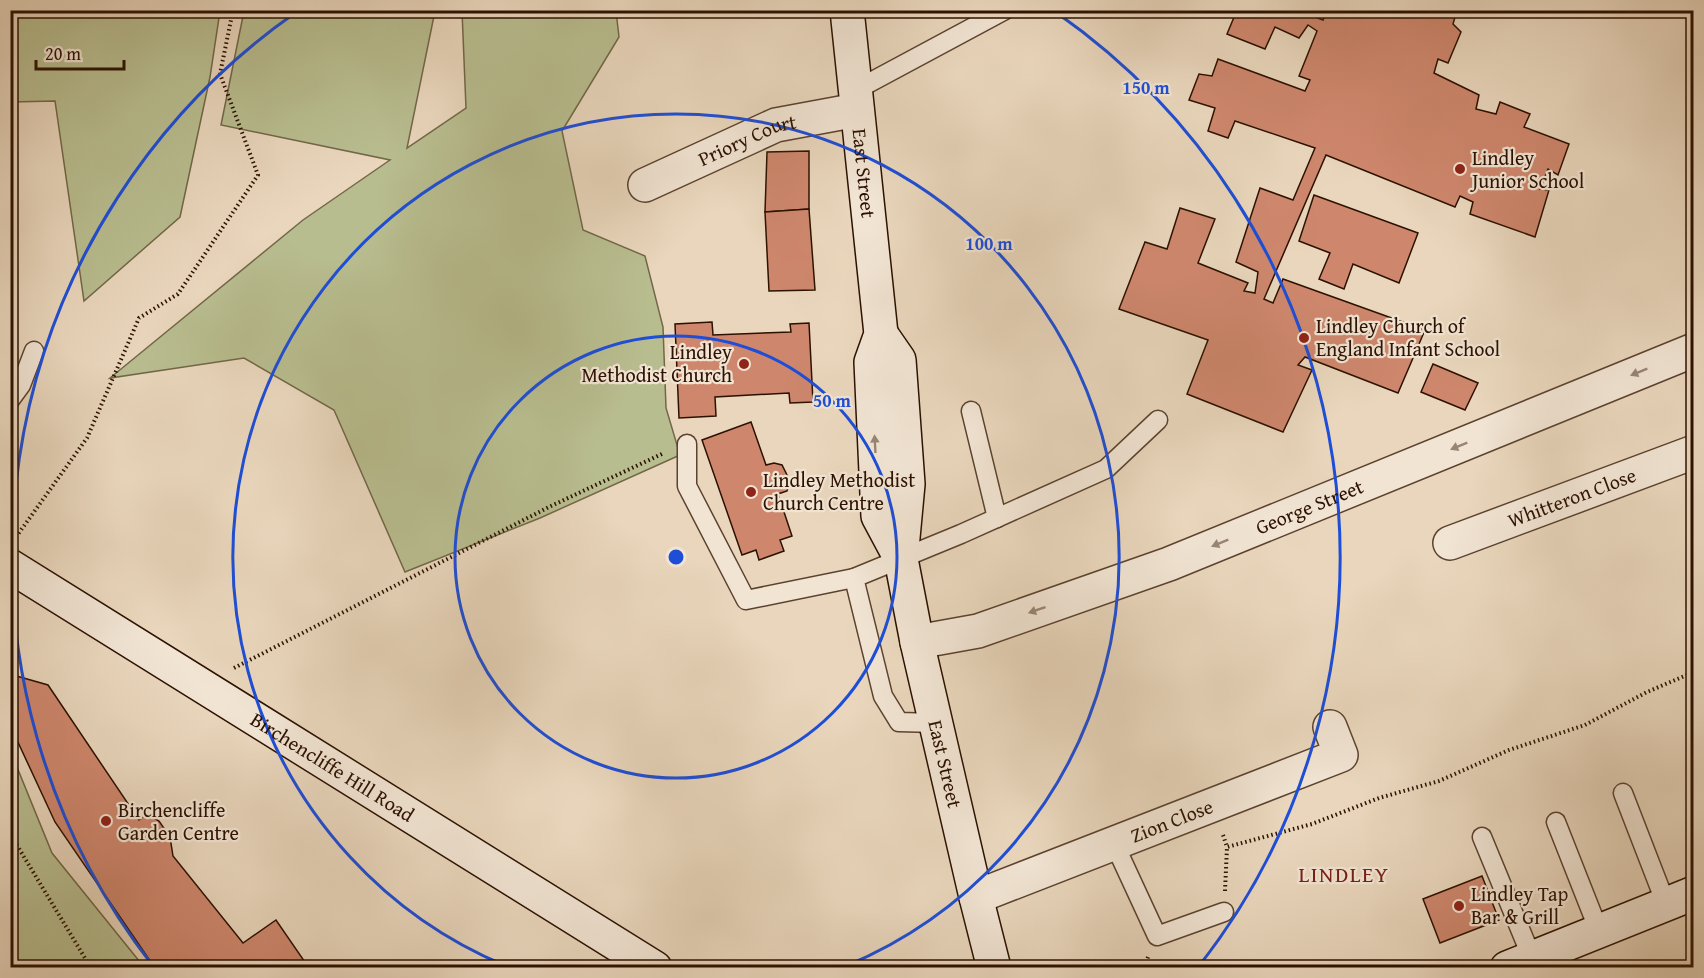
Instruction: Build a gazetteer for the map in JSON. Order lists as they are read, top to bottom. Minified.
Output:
{"streets":{"street":["Priory Court","East Street","Whitteron Close","George Street","Birchencliffe Hill Road","Zion Close"]},"crossings":[["Priory Court","East Street"],["East Street","George Street"],["East Street","Zion Close"]],"one_way":["George Street"],"districts":["LINDLEY"],"places":["Lindley Junior School","Lindley Church of England Infant School","Lindley Methodist Church","Lindley Methodist Church Centre","Birchencliffe Garden Centre","Lindley Tap Bar & Grill"],"scale_bar":"20 m","rings":["150 m","100 m","50 m"]}
